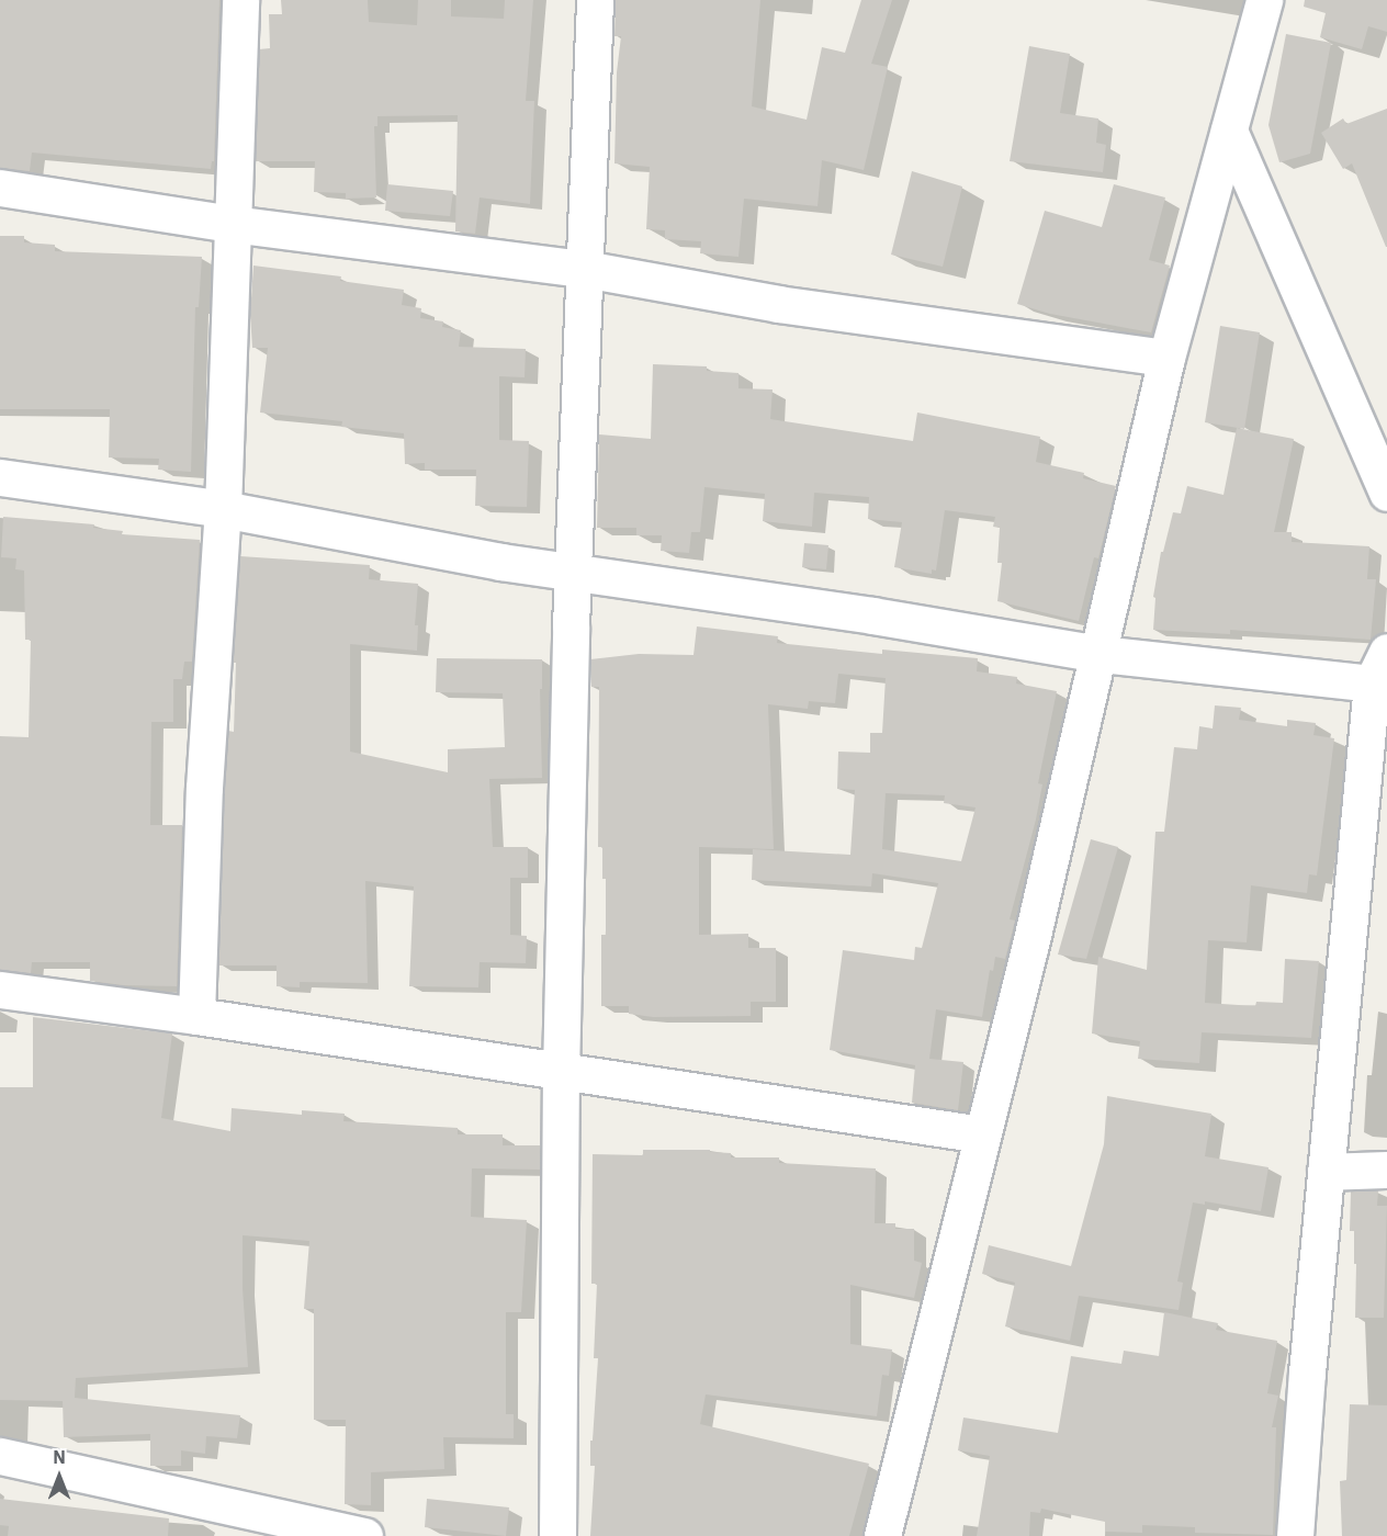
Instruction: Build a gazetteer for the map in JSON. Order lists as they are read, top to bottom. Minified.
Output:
{"north":"top"}
